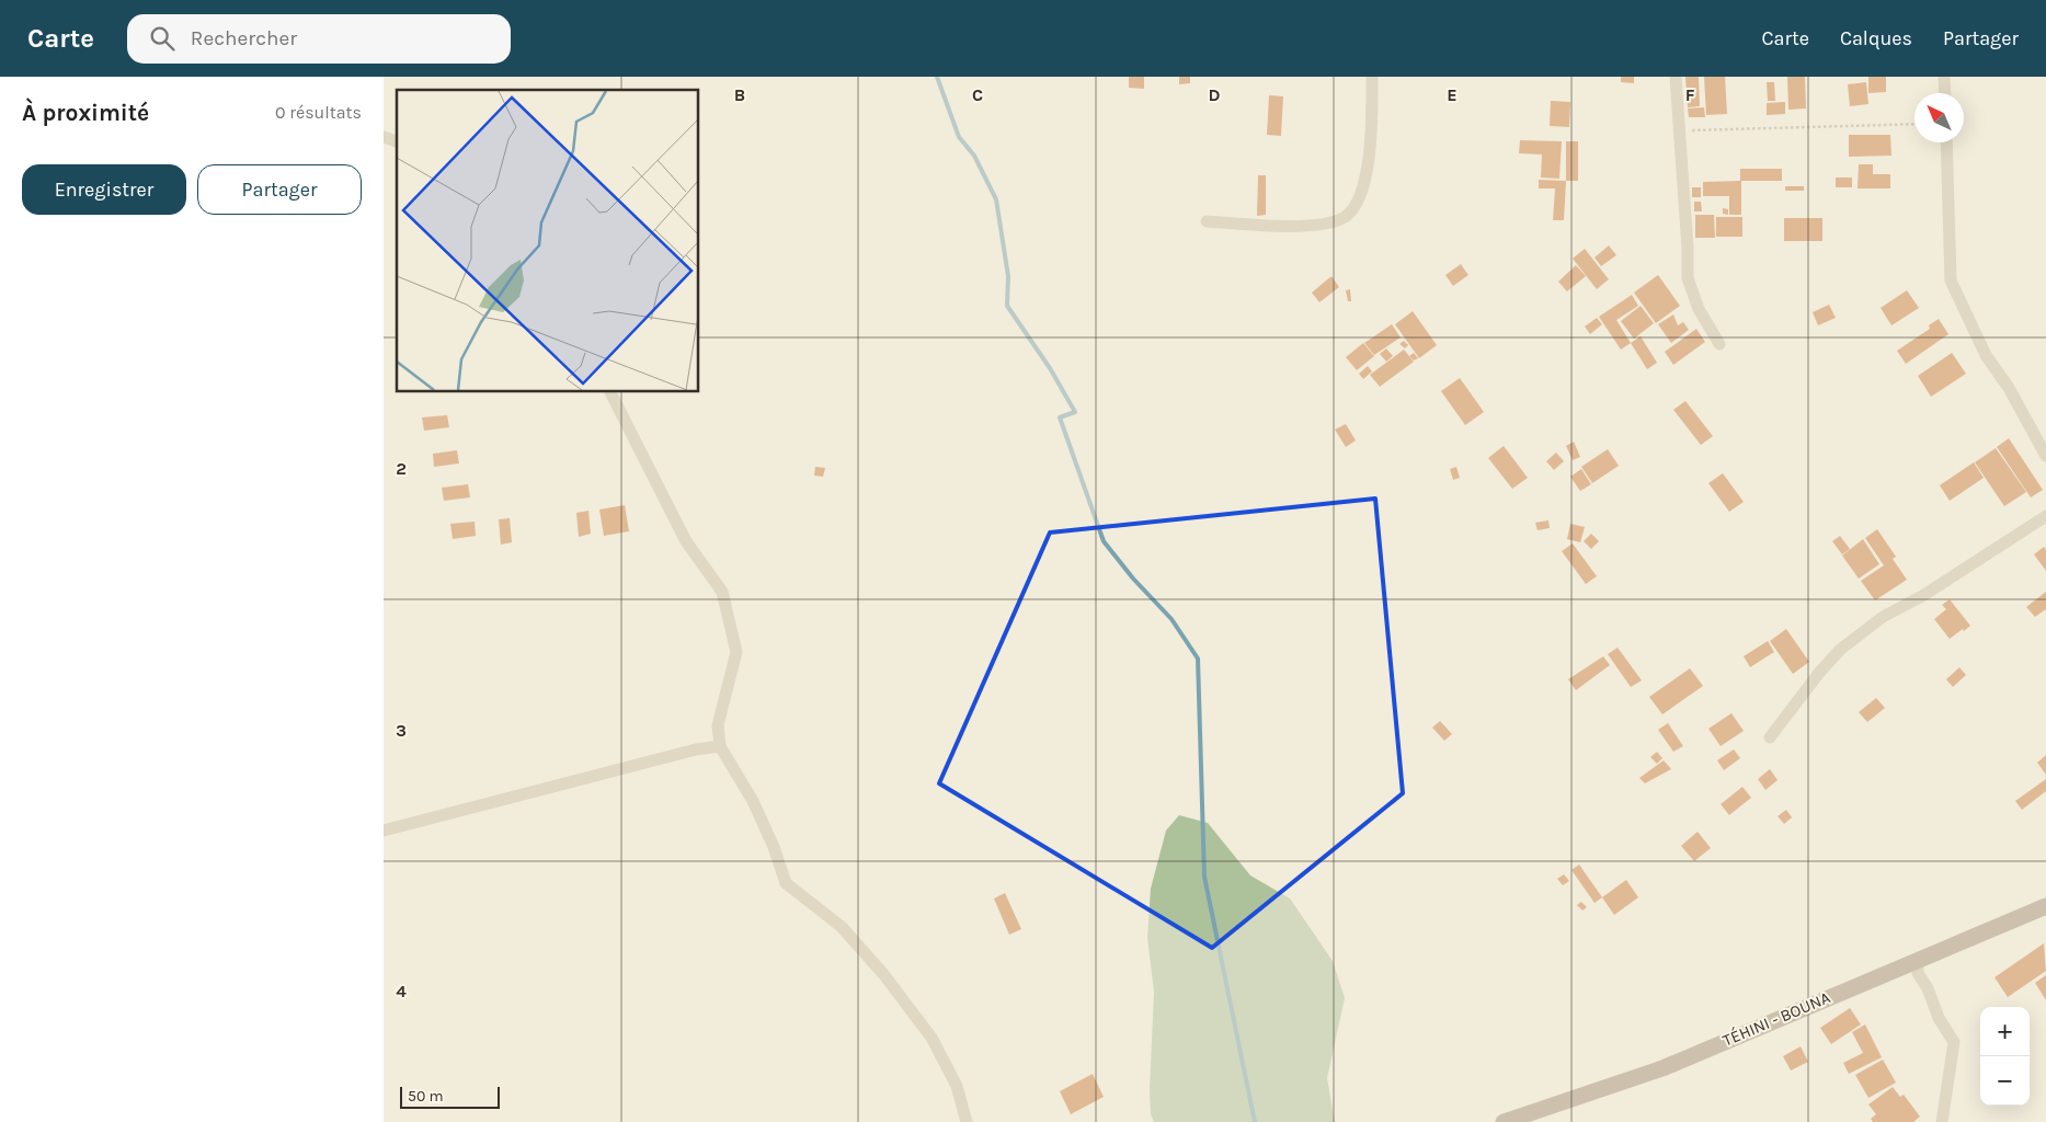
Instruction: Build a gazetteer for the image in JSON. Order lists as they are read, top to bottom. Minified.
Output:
{"streets":{"street":["TÉHINI - BOUNA"]},"scale_bar":"50 m","north":"top left","page":{"header":"Carte","search":"Rechercher","nav":["Carte","Calques","Partager"],"heading":["À proximité","0 résultats"],"buttons":["Enregistrer","Partager"],"map_buttons":["+","−"],"scale":"50 m"},"grid":{"columns":["B","C","D","E","F"],"rows":["2","3","4"]}}
